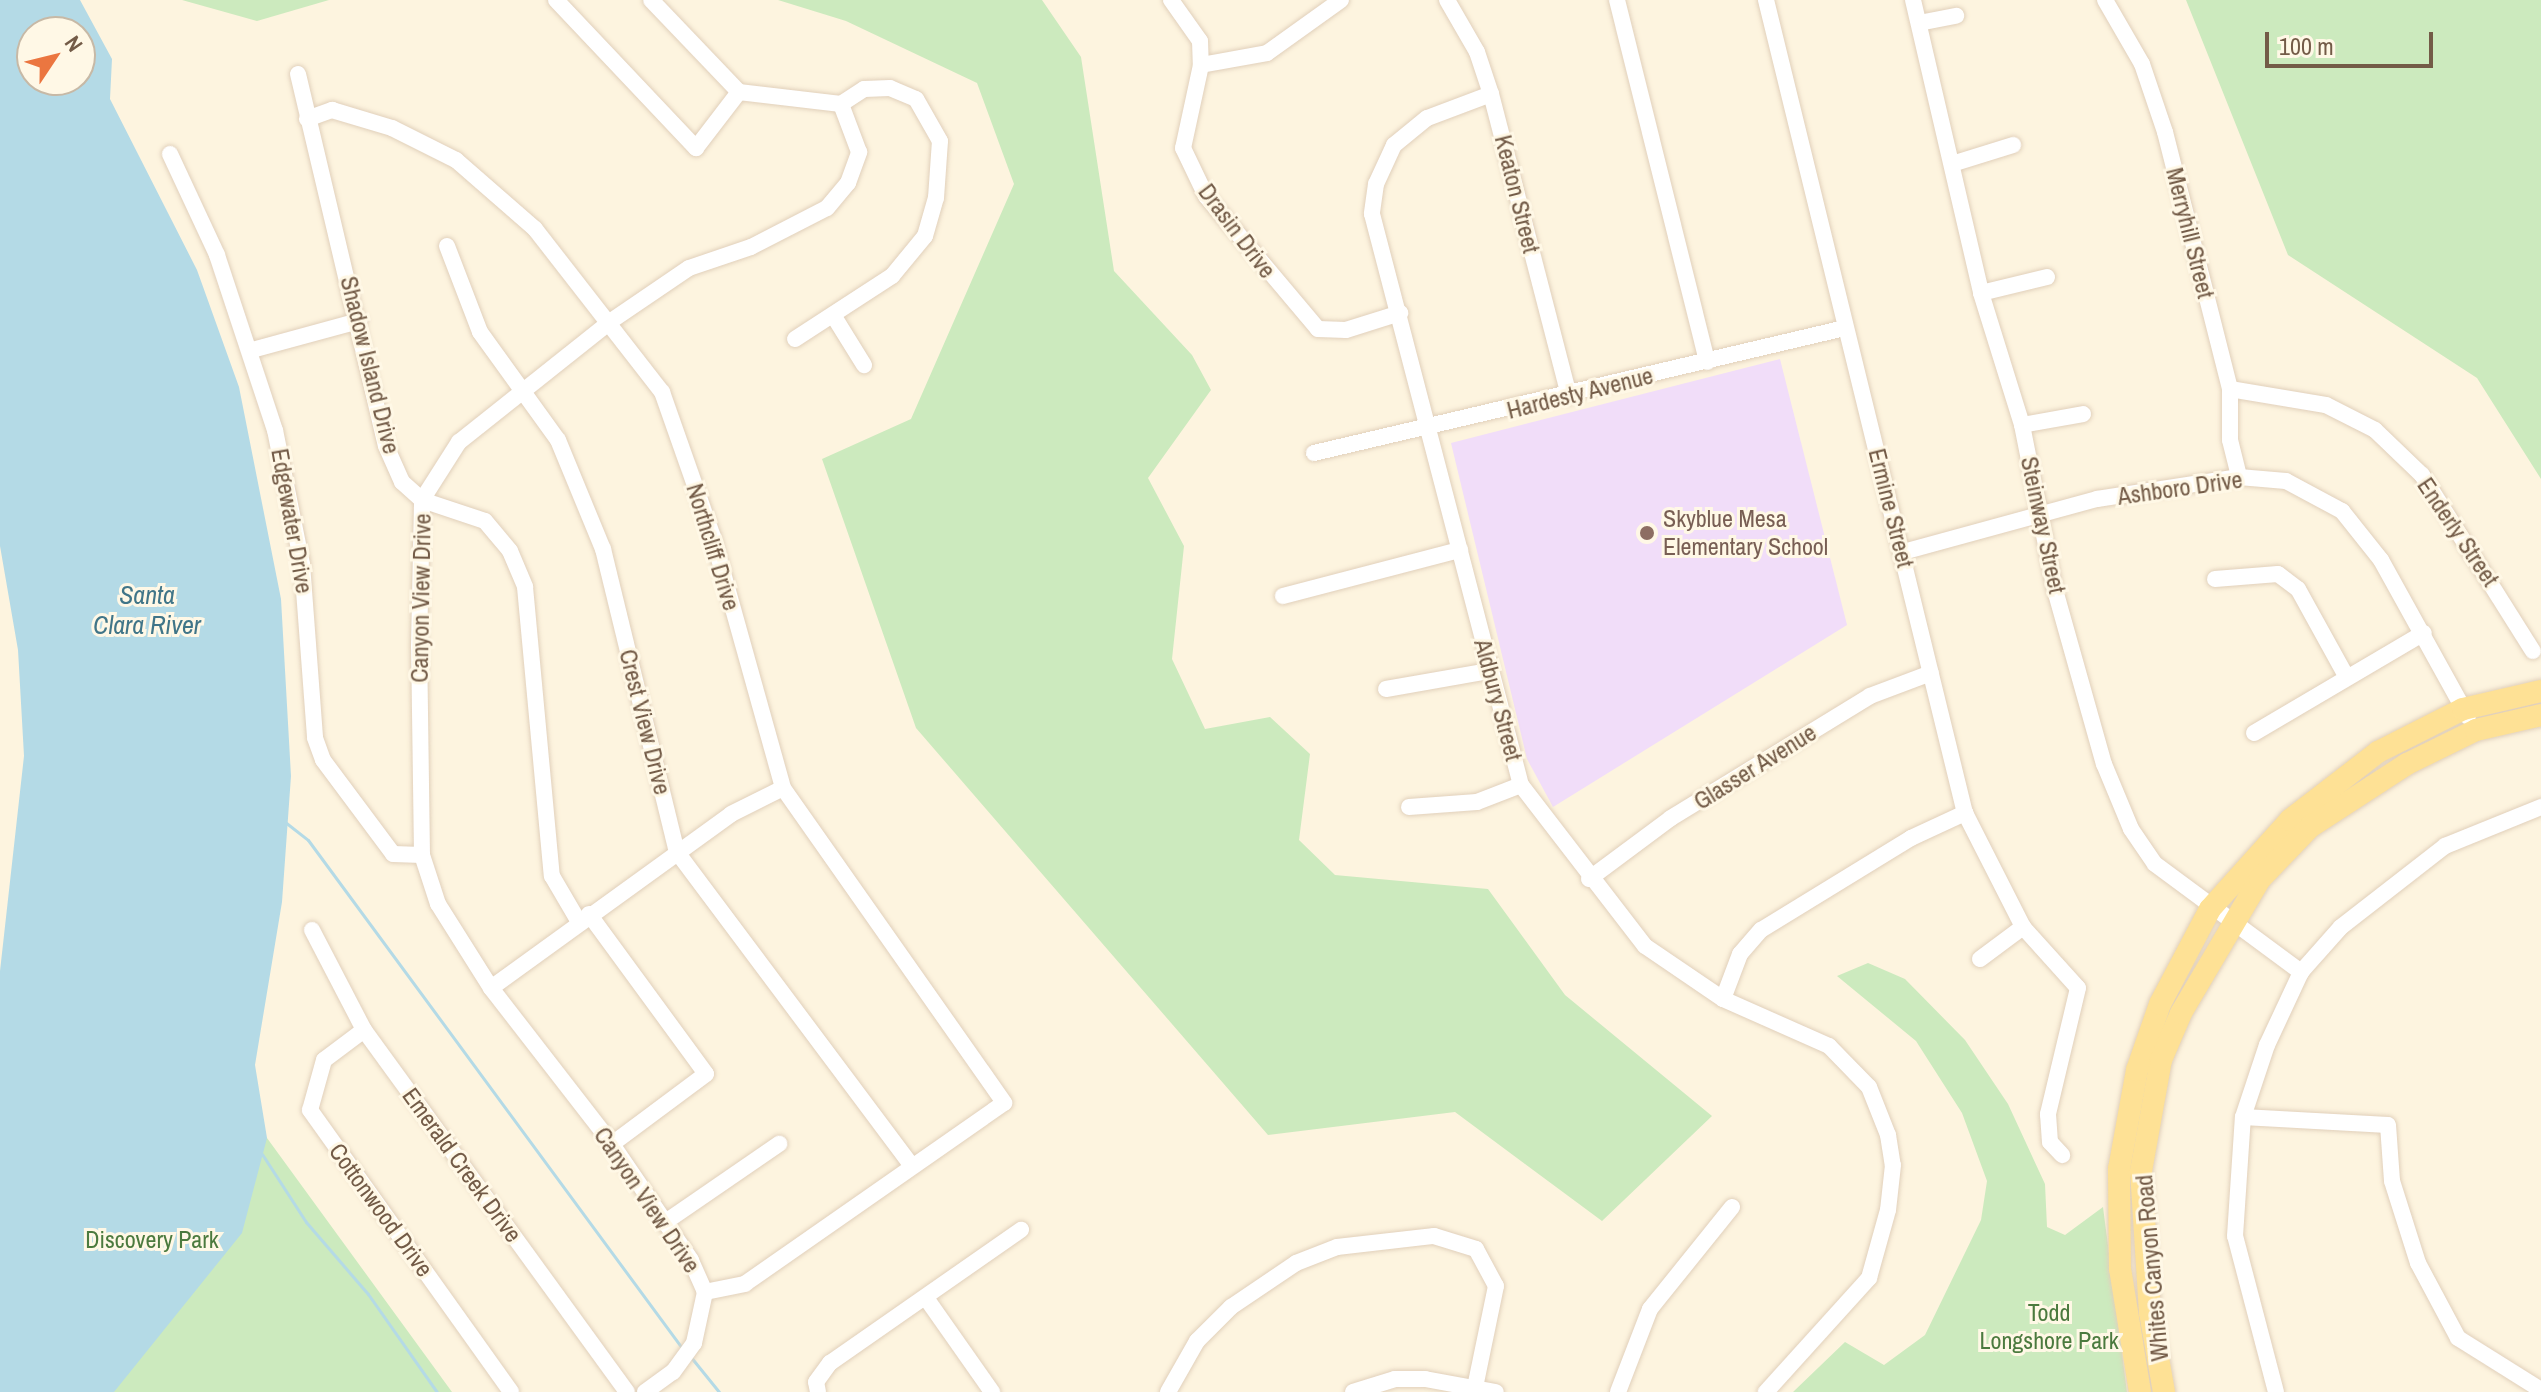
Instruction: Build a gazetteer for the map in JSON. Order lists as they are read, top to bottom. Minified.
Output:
{"streets":{"main road":["Whites Canyon Road"],"street":["Keaton Street","Drasin Drive","Merryhill Street","Shadow Island Drive","Hardesty Avenue","Ashboro Drive","Ermine Street","Edgewater Drive","Steinway Street","Enderly Street","Northcliff Drive","Canyon View Drive","Aldbury Street","Crest View Drive","Glasser Avenue","Emerald Creek Drive","Cottonwood Drive"]},"crossings":[["Keaton Street","Hardesty Avenue"],["Keaton Street","Aldbury Street"],["Drasin Drive","Aldbury Street"],["Merryhill Street","Ashboro Drive"],["Merryhill Street","Enderly Street"],["Shadow Island Drive","Northcliff Drive"],["Shadow Island Drive","Canyon View Drive"],["Hardesty Avenue","Ermine Street"],["Hardesty Avenue","Aldbury Street"],["Ashboro Drive","Ermine Street"],["Ashboro Drive","Steinway Street"],["Ashboro Drive","Whites Canyon Road"],["Ermine Street","Glasser Avenue"],["Edgewater Drive","Canyon View Drive"],["Steinway Street","Whites Canyon Road"],["Northcliff Drive","Canyon View Drive"],["Northcliff Drive","Crest View Drive"],["Canyon View Drive","Crest View Drive"],["Aldbury Street","Glasser Avenue"],["Emerald Creek Drive","Cottonwood Drive"]],"water":["Santa Clara River"],"parks":["Discovery Park","Todd Longshore Park"],"places":["Skyblue Mesa Elementary School"],"scale_bar":"100 m","north":"top right"}
